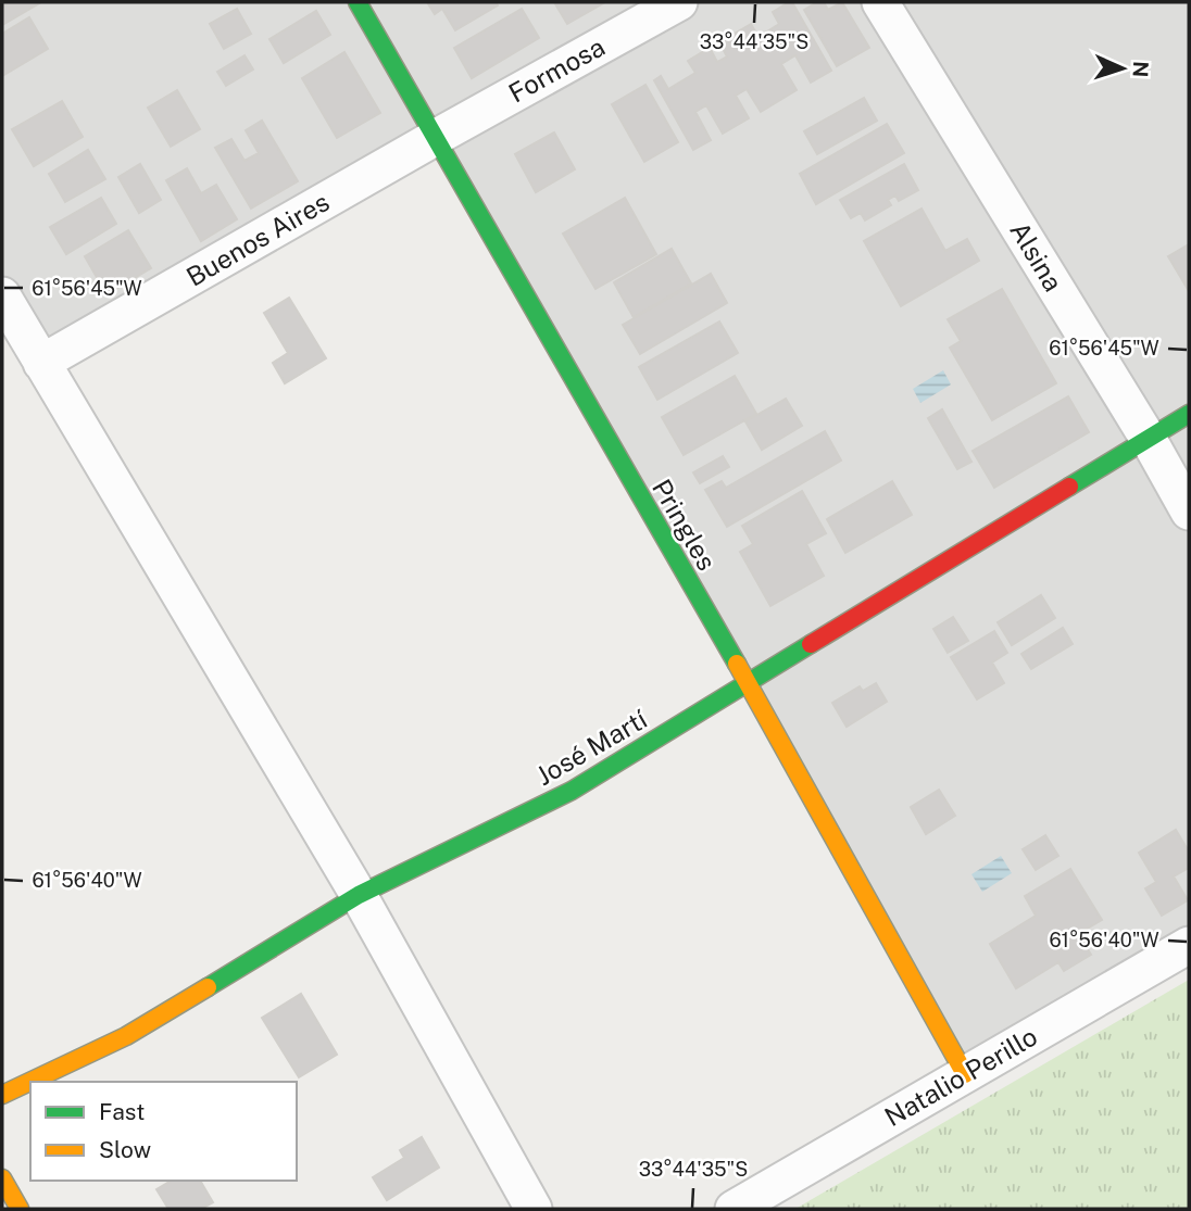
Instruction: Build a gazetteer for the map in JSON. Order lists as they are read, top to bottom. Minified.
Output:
{"streets":{"street":["Formosa","Buenos Aires","Alsina","Pringles","José Martí","Natalio Perillo"]},"crossings":[["Formosa","Buenos Aires"],["Formosa","Pringles"],["Buenos Aires","Pringles"],["Alsina","José Martí"],["Pringles","José Martí"],["Pringles","Natalio Perillo"]],"legend":["Fast","Slow"],"north":"right","coordinates":["33°44'35\"S","61°56'45\"W","61°56'40\"W"]}
